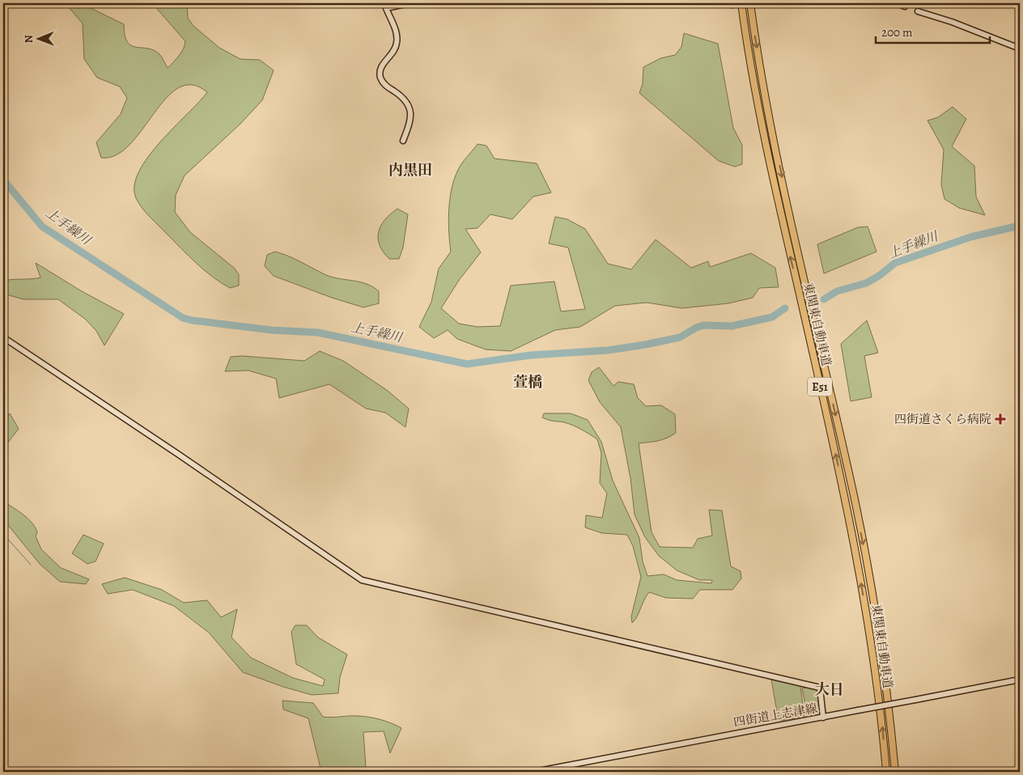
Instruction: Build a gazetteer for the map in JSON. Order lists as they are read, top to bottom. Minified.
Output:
{"streets":{"highway":["東関東自動車道","E51"],"street":["四街道上志津線"]},"districts":["内黒田","萱橋","大日"],"water":["上手繰川"],"places":{"health":["四街道さくら病院"]},"scale_bar":"200 m","north":"left"}
